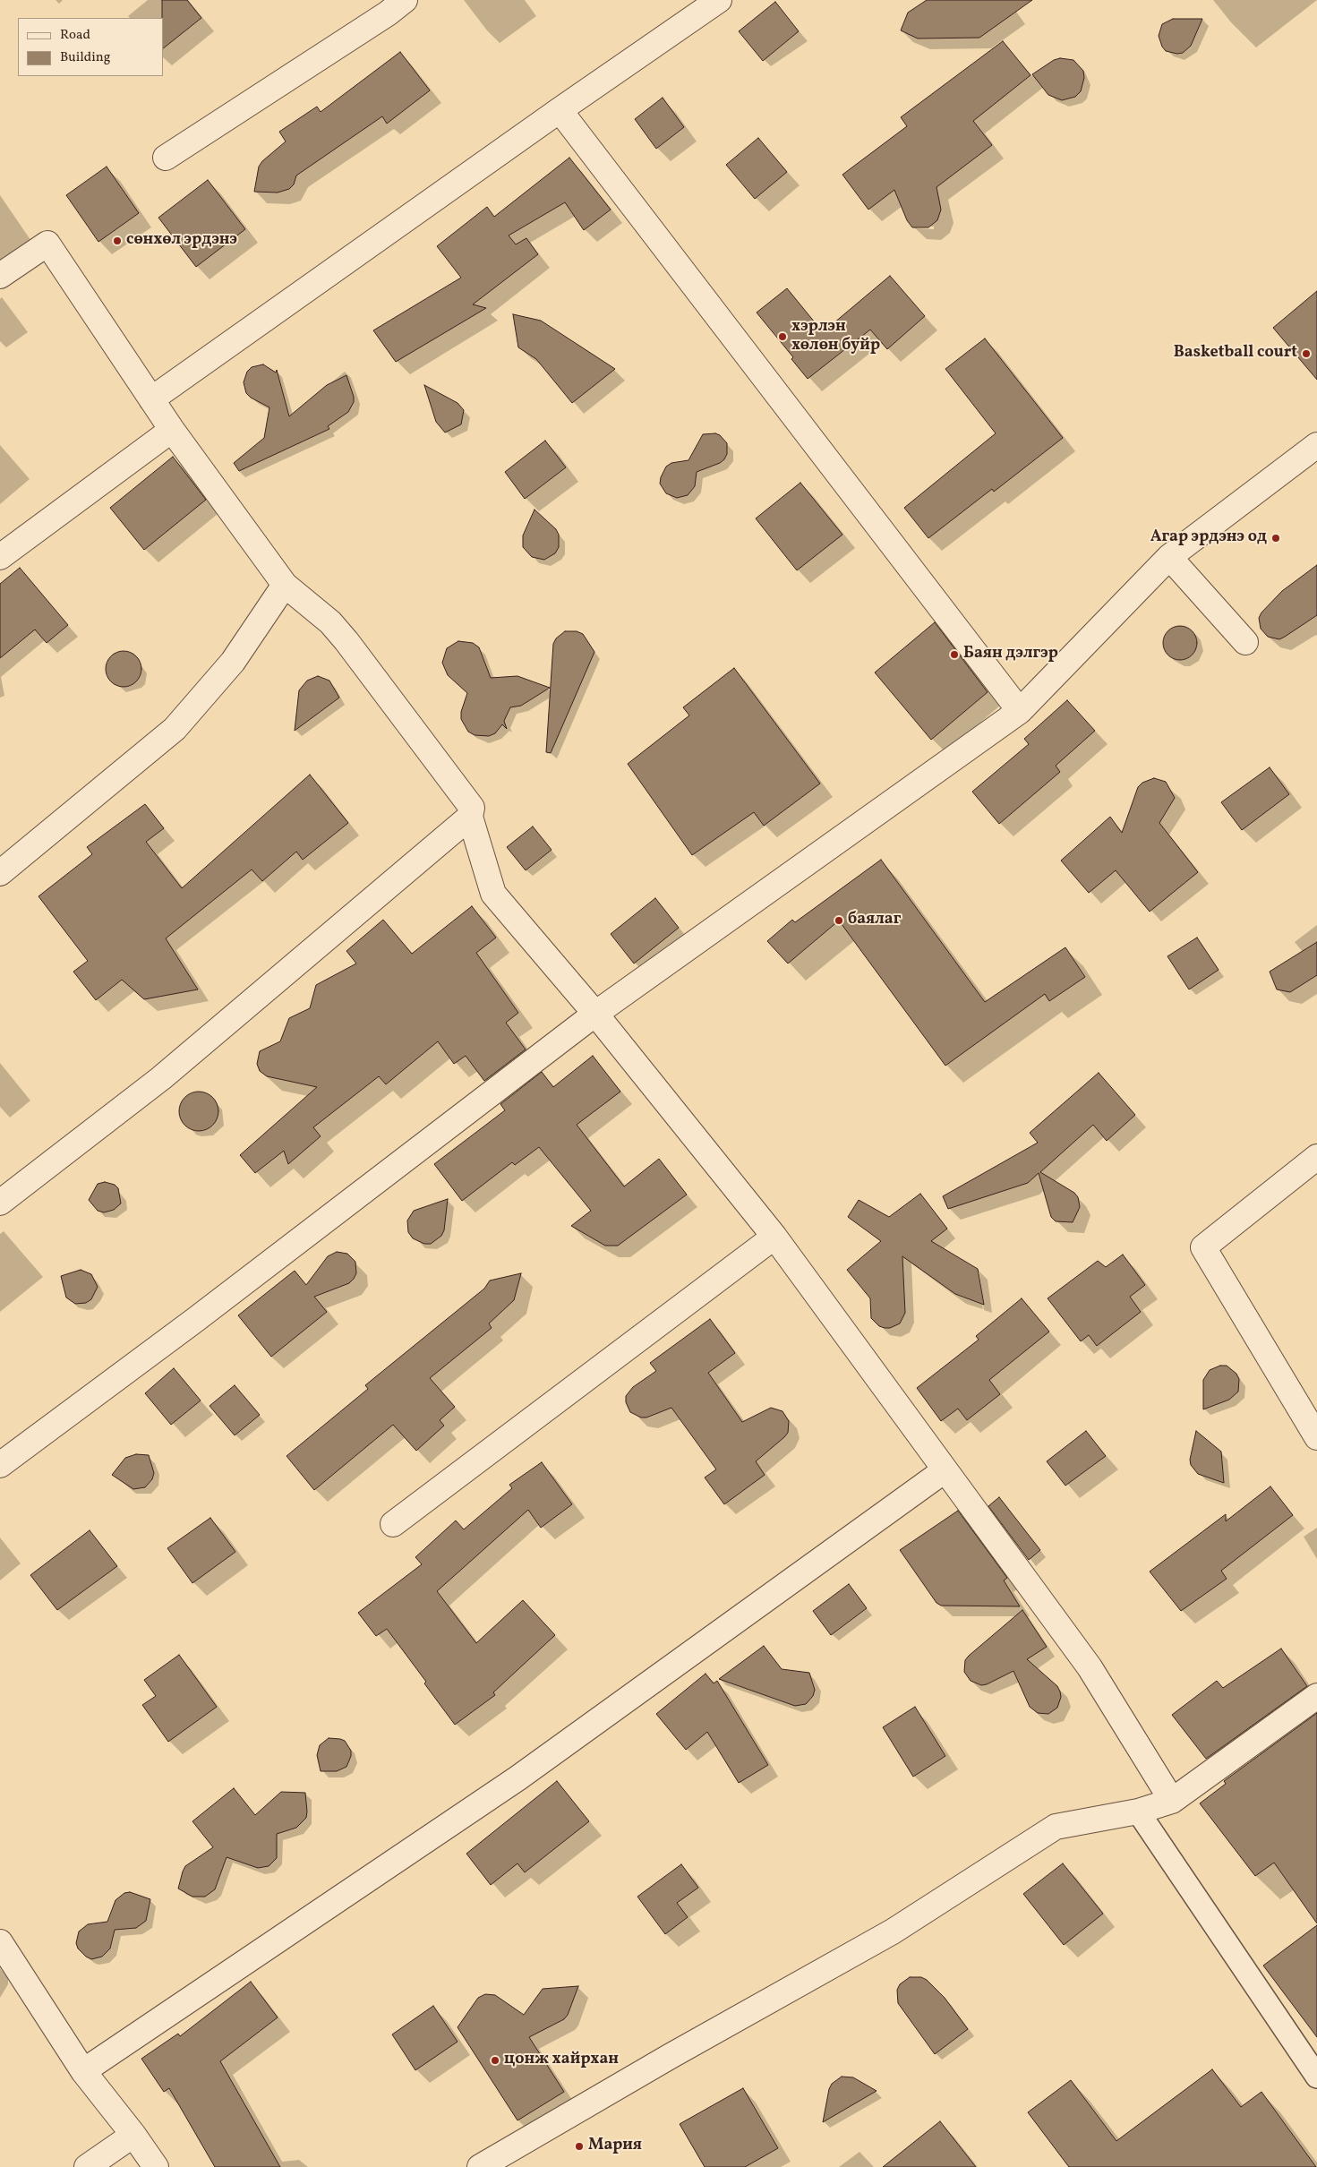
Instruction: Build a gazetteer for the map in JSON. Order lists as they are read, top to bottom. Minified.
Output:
{"places":["сөнхөл эрдэнэ","хэрлэн хөлөн буйр","Basketball court","Агар эрдэнэ од","Баян дэлгэр","баялаг","цонж хайрхан","Мария"],"legend":["Road","Building"]}
